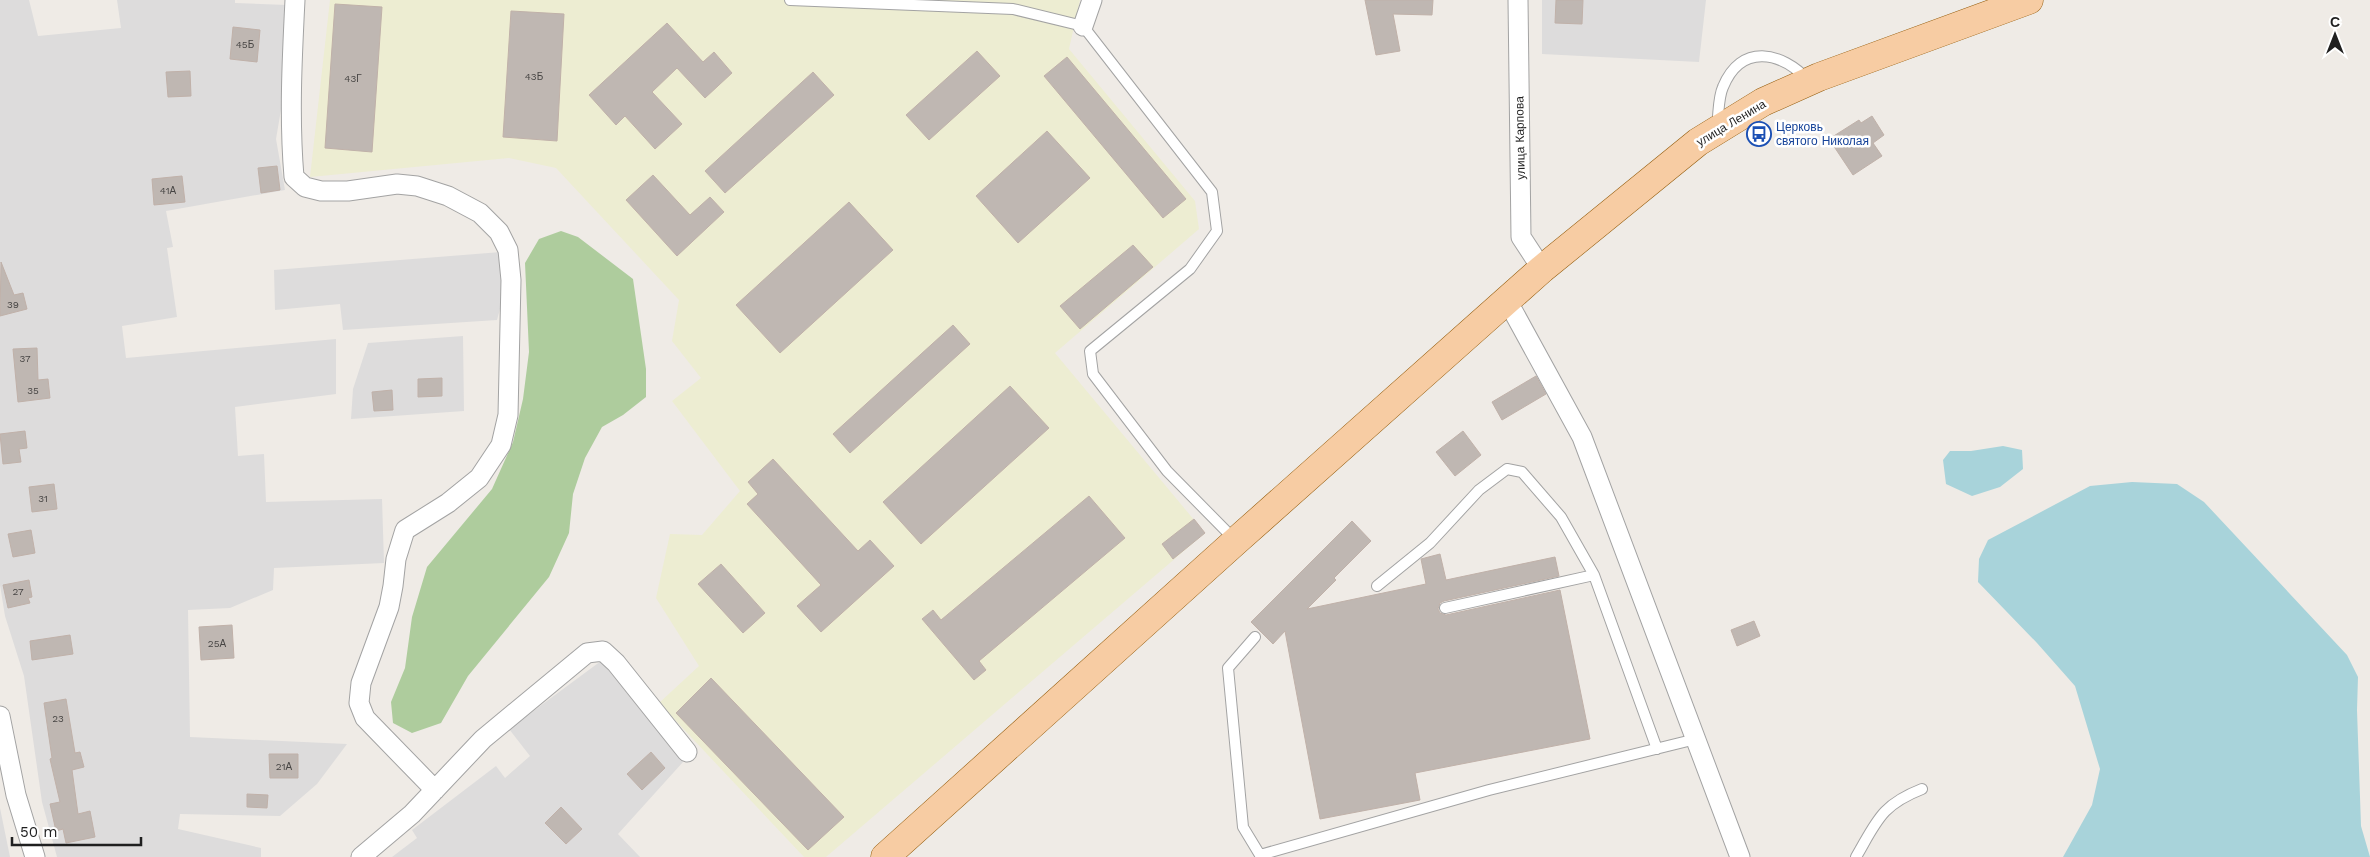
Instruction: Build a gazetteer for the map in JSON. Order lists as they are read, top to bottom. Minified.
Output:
{"streets":{"main road":["улица Ленина"],"street":["улица Карпова"]},"crossings":[["улица Ленина","улица Карпова"]],"places":{"bus stop":["Церковь святого Николая"]},"house_numbers":["45Б","43Б","43Г","41А","39","37","35","31","27","25А","23","21А"],"scale_bar":"50 m","north":"top"}
